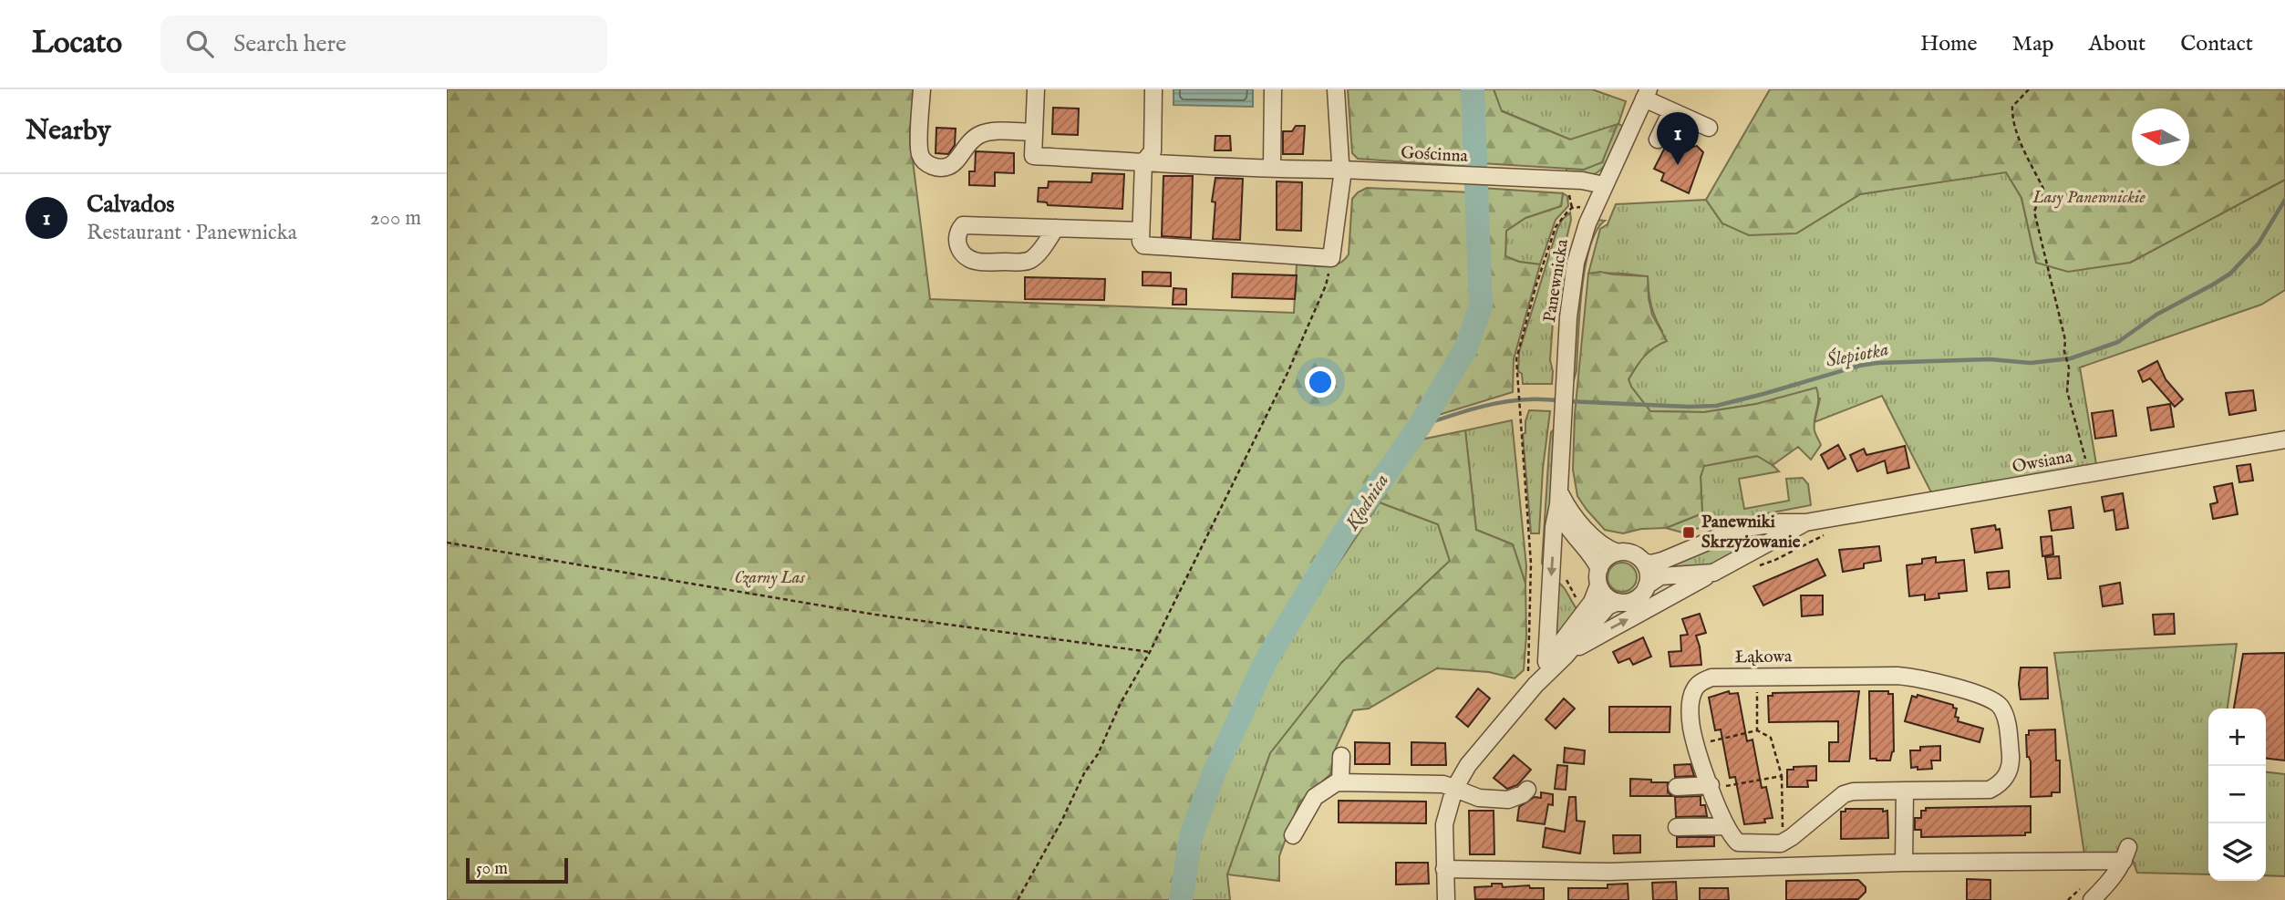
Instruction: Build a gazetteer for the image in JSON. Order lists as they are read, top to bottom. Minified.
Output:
{"streets":{"street":["Gościnna","Panewnicka","Owsiana","Łąkowa"]},"crossings":[["Gościnna","Panewnicka"],["Panewnicka","Owsiana"]],"water":["Ślepiotka","Kłodnica"],"parks":["Lasy Panewnickie","Czarny Las"],"places":{"transit":["Panewniki Skrzyżowanie"]},"scale_bar":"50 m","north":"left","page":{"header":"Locato","search":"Search here","nav":["Home","Map","About","Contact"],"heading":"Nearby","pins":"1","list":[{"mark":"1","name":"Calvados","note":"Restaurant · Panewnicka","value":"200 m"}],"map_buttons":["+","−"],"scale":"50 m"}}
